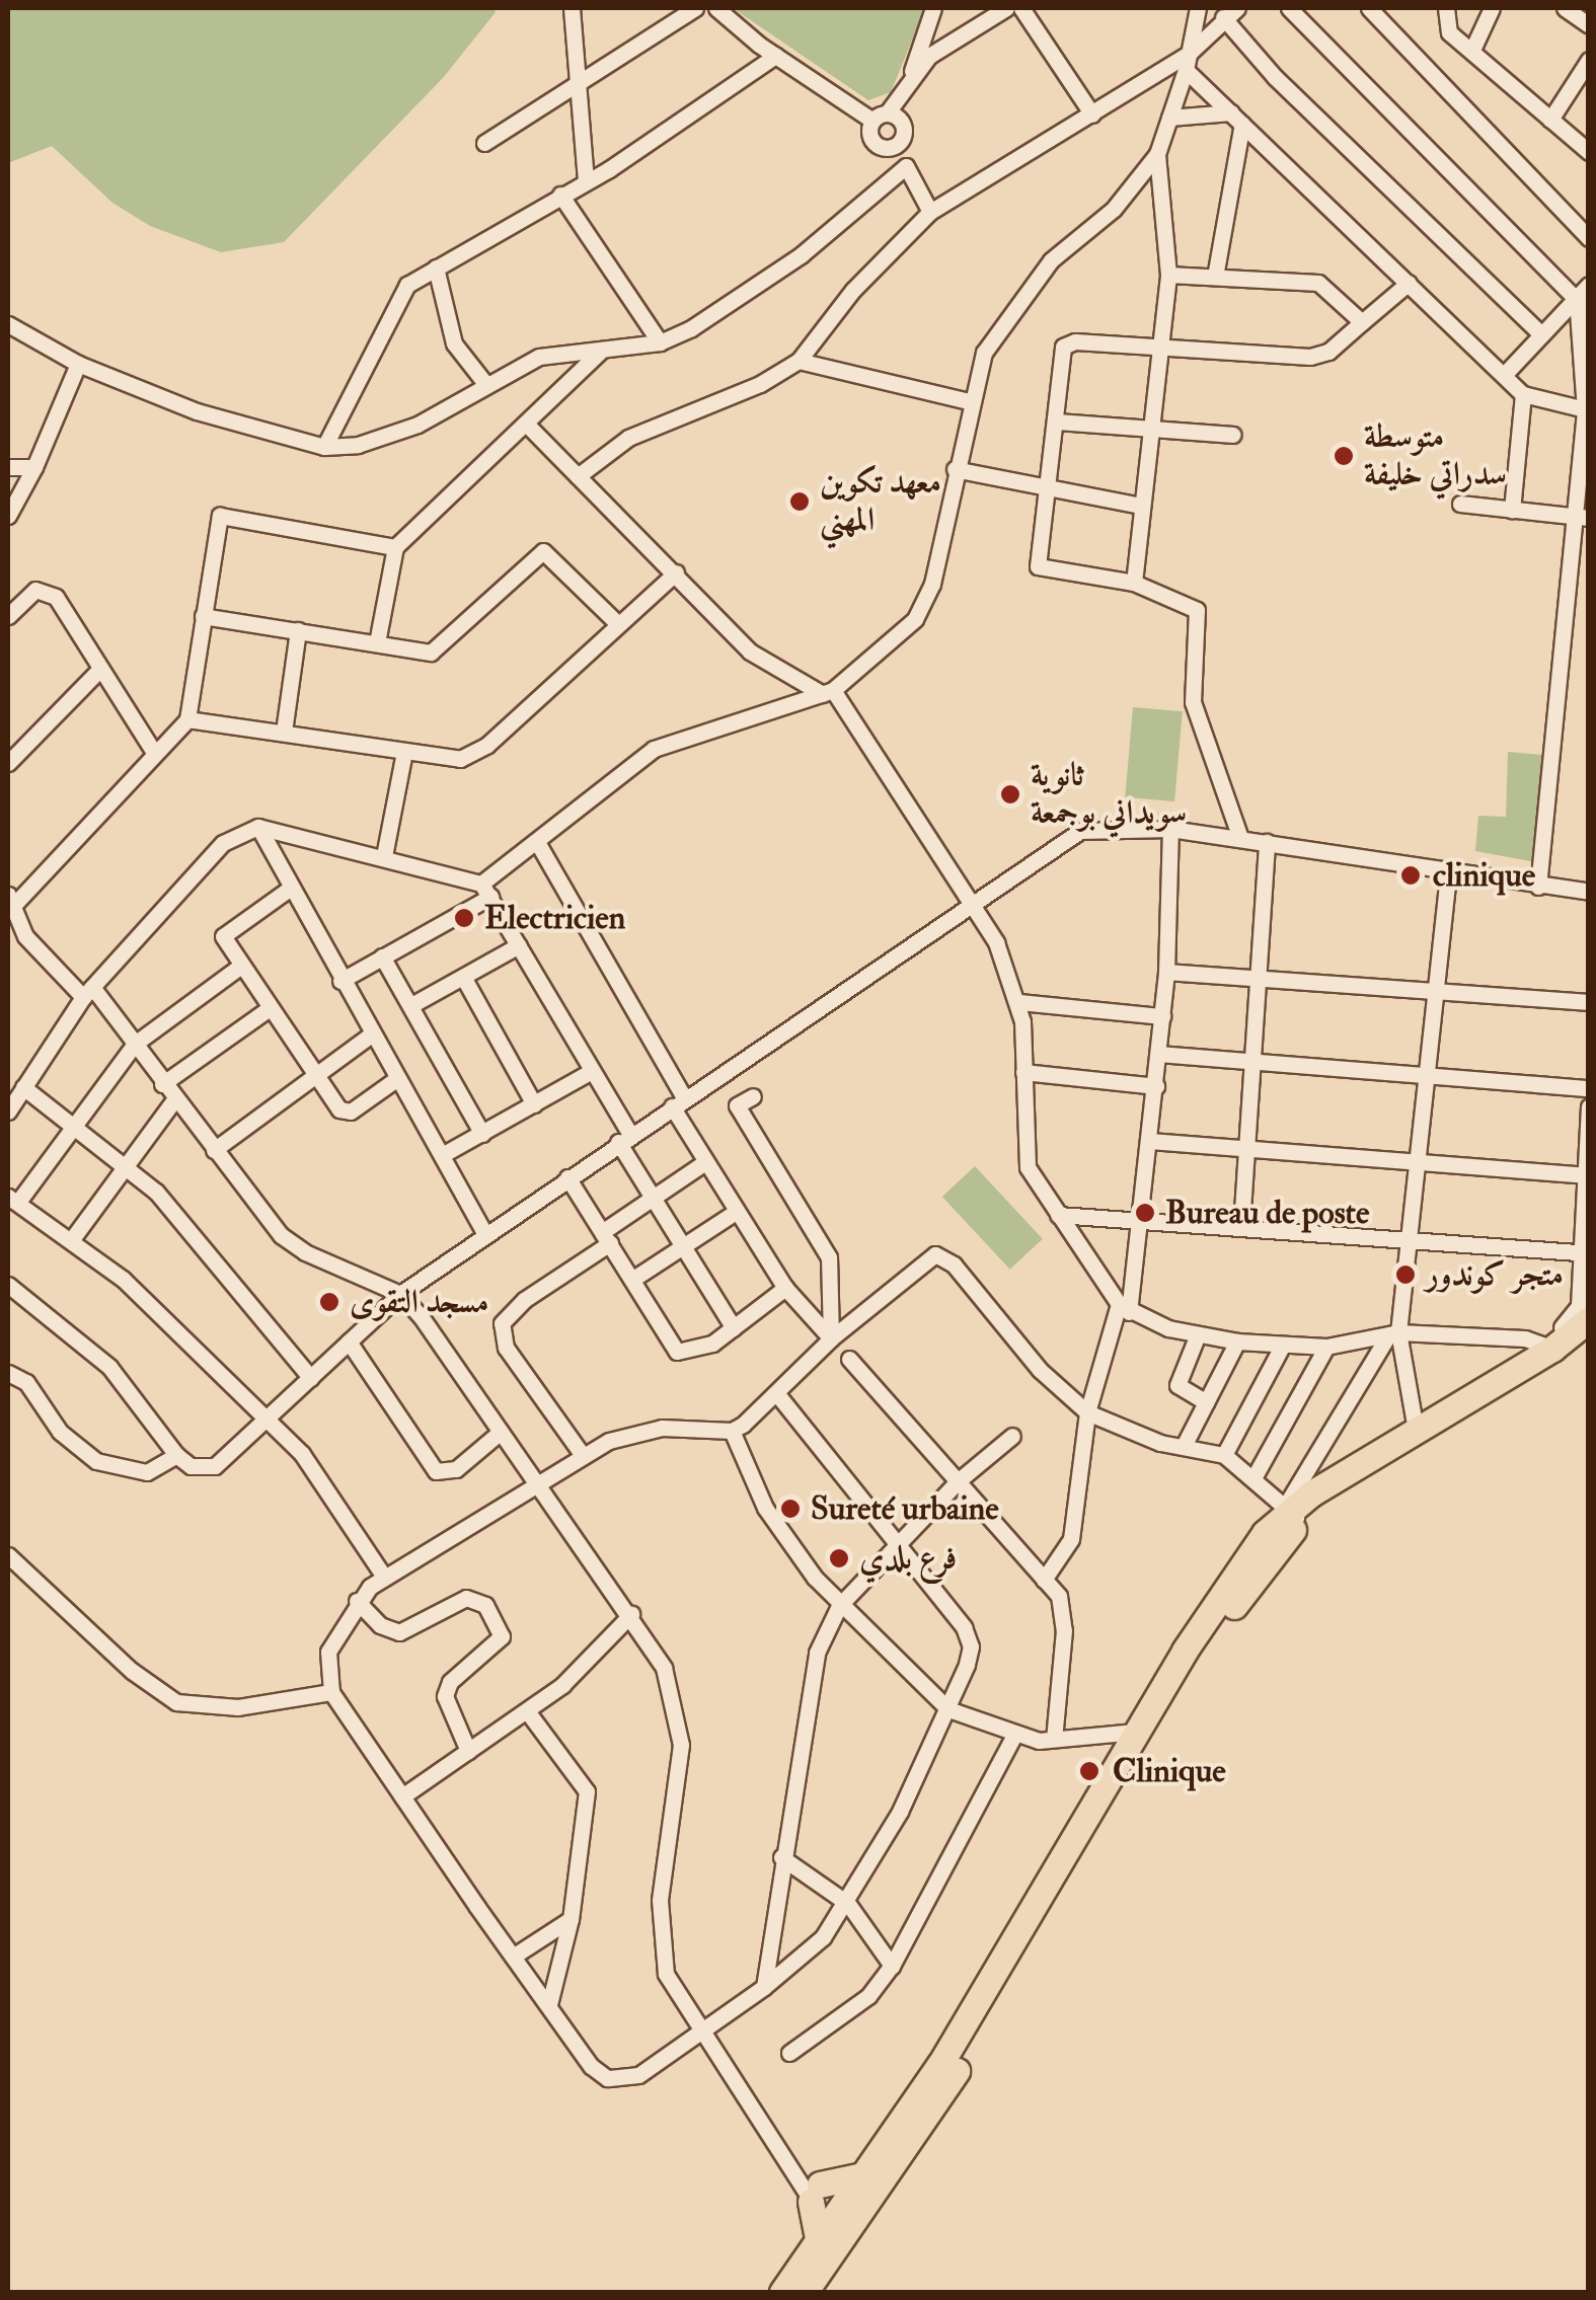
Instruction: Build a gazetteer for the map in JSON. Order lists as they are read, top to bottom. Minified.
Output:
{"places":["متوسطة سدراتي خليفة","معهد تكوين المهني","ثانوية سويداني بوجمعة","clinique","Electricien","Bureau de poste","متجر كوندور","مسجد التقوى","Sureté urbaine","فرع بلدي","Clinique"]}
